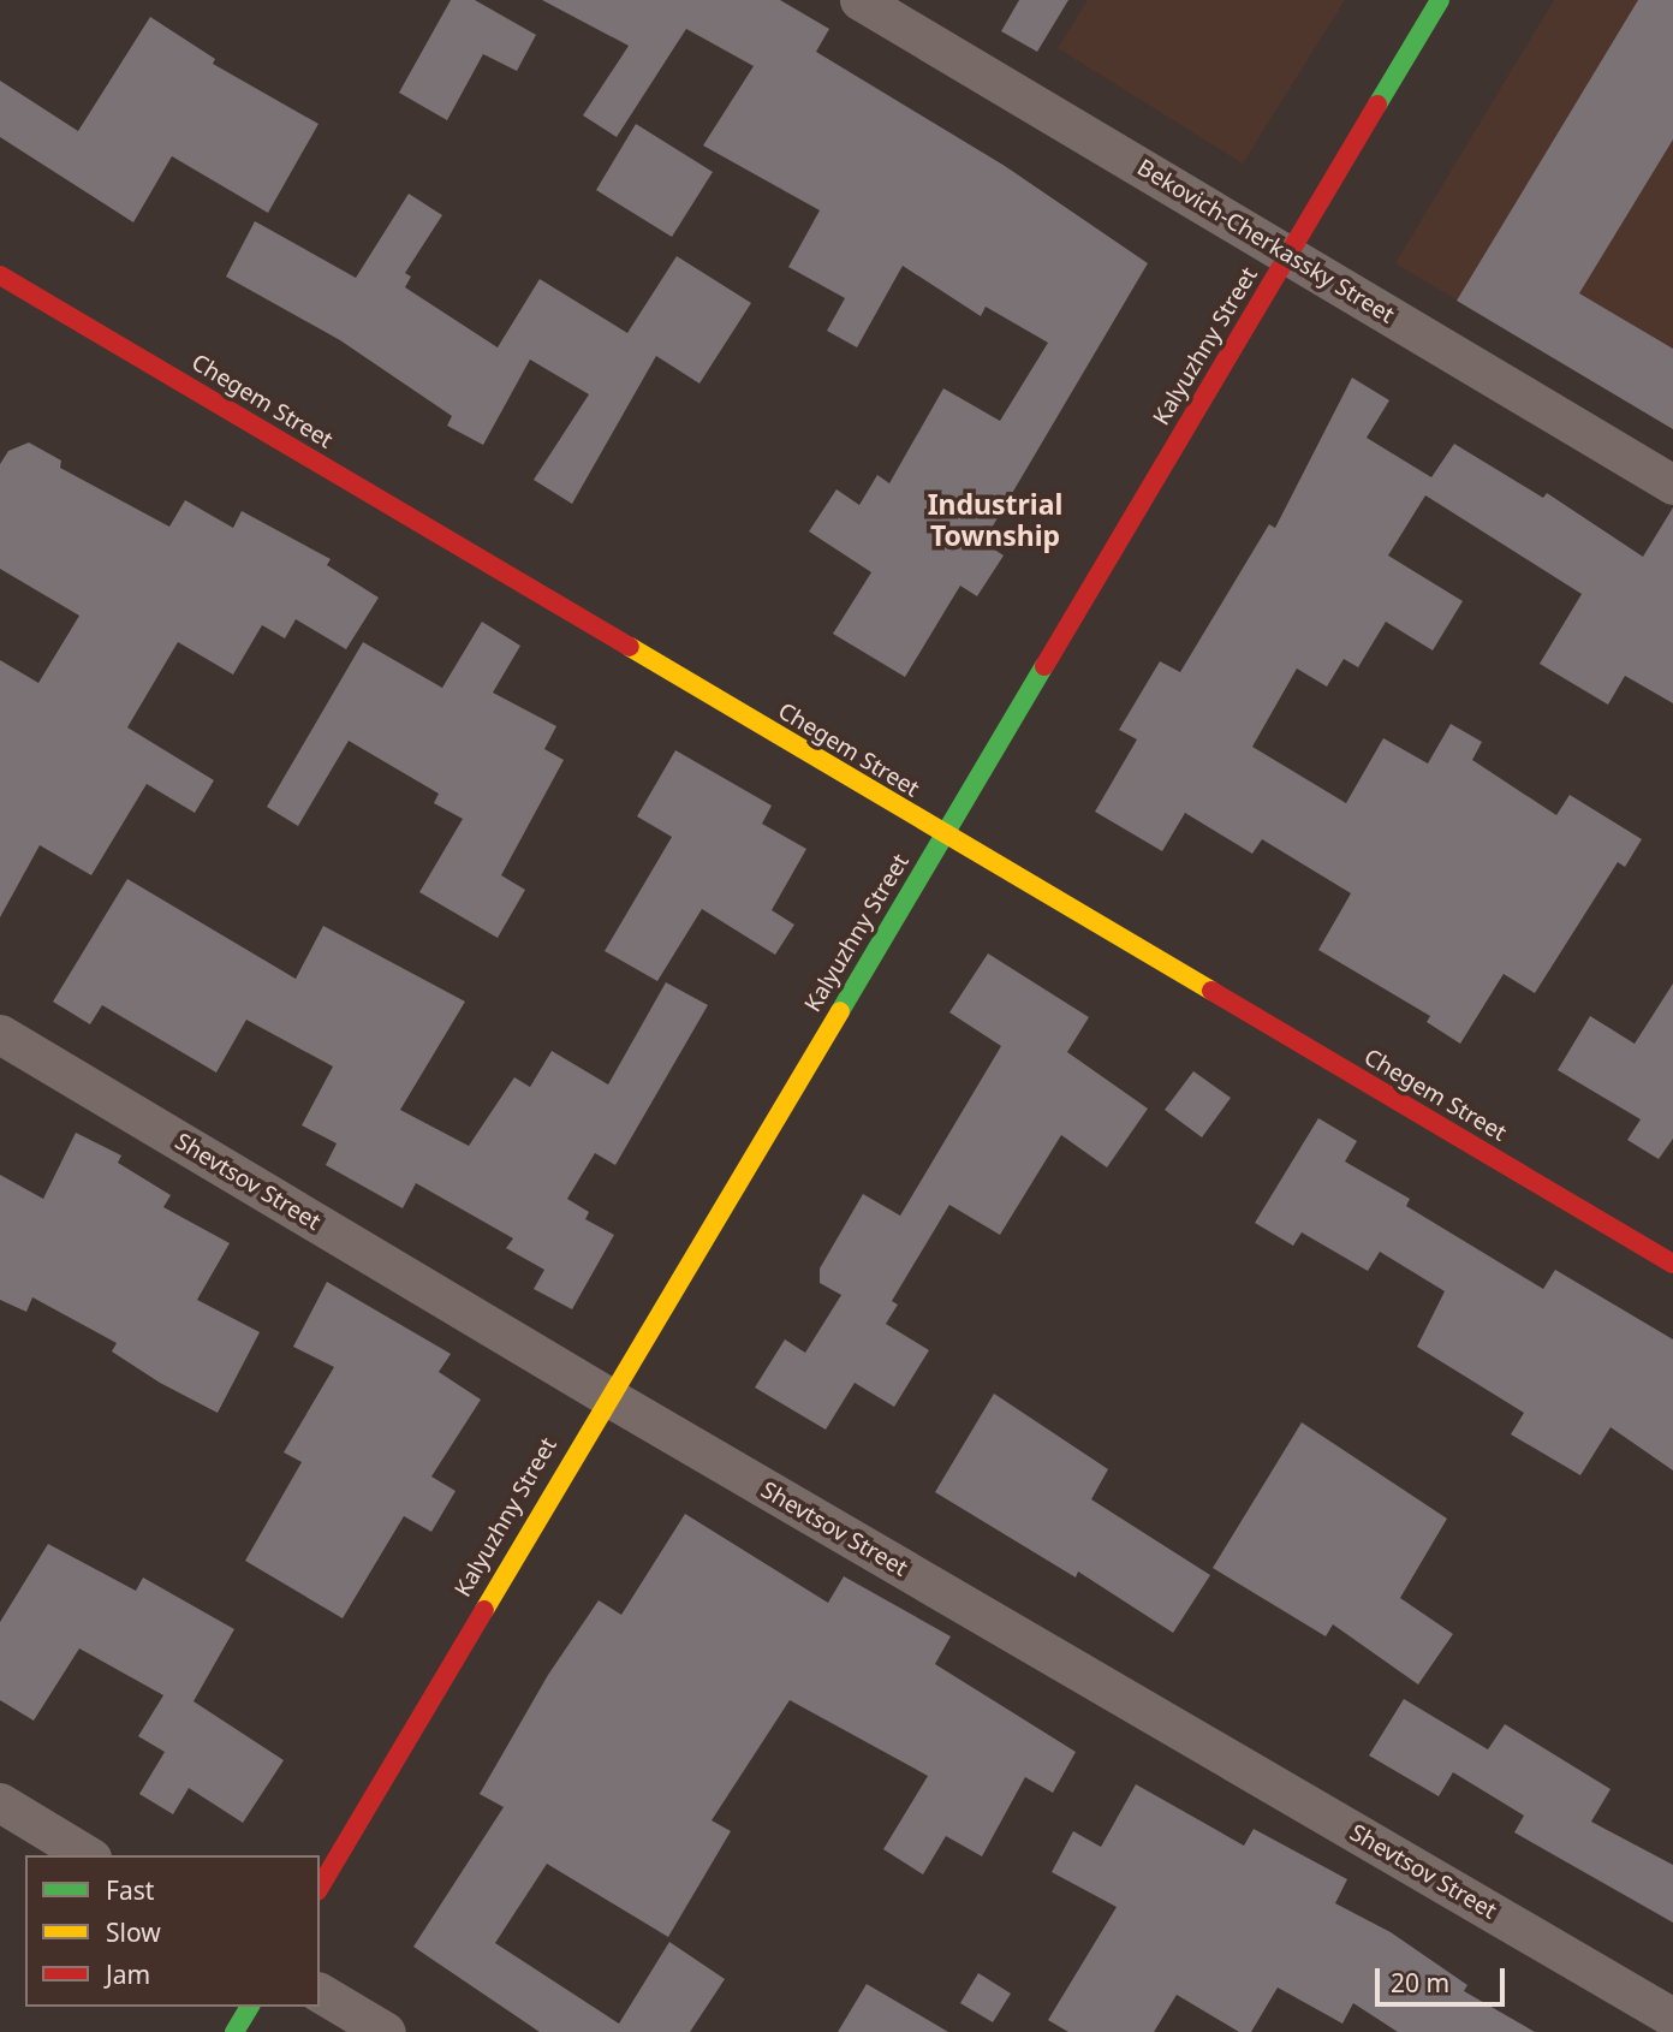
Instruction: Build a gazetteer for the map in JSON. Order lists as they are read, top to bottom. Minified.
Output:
{"streets":{"street":["Bekovich-Cherkassky Street","Kalyuzhny Street","Chegem Street","Shevtsov Street"]},"crossings":[["Bekovich-Cherkassky Street","Kalyuzhny Street"],["Kalyuzhny Street","Chegem Street"],["Kalyuzhny Street","Shevtsov Street"]],"districts":["Industrial Township"],"legend":["Fast","Slow","Jam"],"scale_bar":"20 m"}
